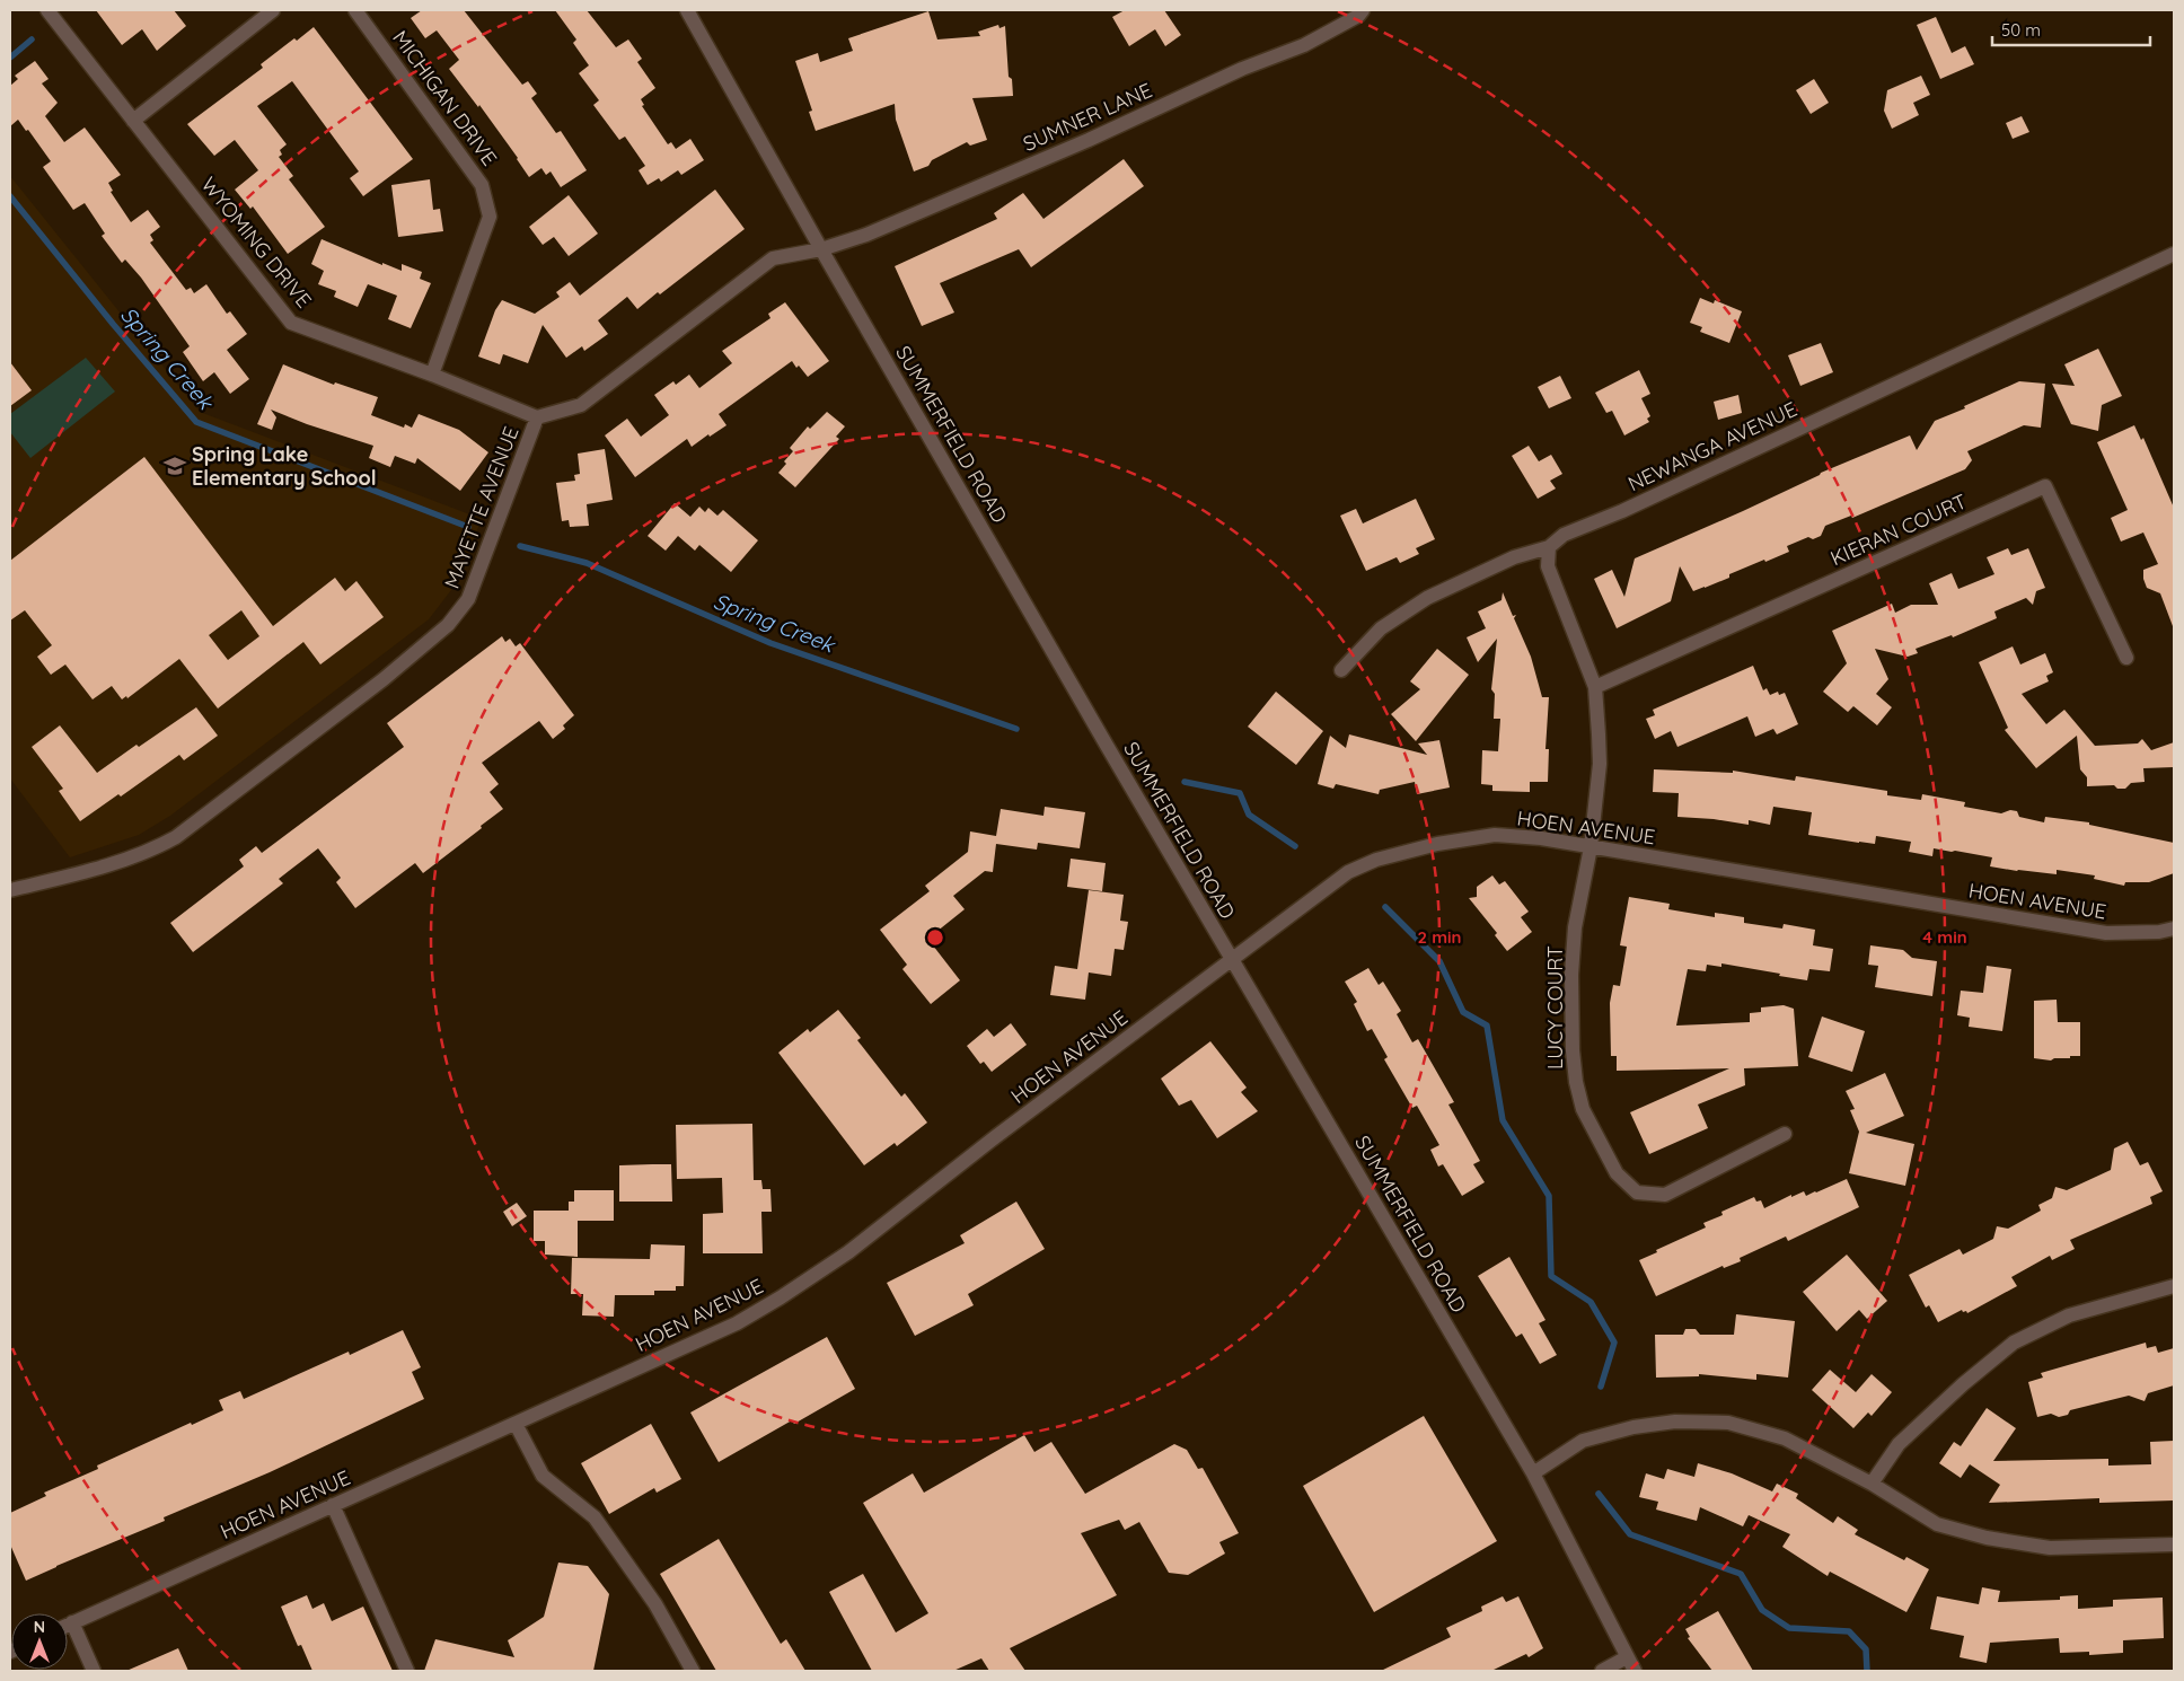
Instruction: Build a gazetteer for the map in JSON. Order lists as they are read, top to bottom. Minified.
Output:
{"streets":{"street":["MICHIGAN DRIVE","SUMNER LANE","WYOMING DRIVE","SUMMERFIELD ROAD","NEWANGA AVENUE","MAYETTE AVENUE","KIERAN COURT","HOEN AVENUE","LUCY COURT"]},"crossings":[["MICHIGAN DRIVE","WYOMING DRIVE"],["SUMNER LANE","SUMMERFIELD ROAD"],["SUMNER LANE","MAYETTE AVENUE"],["WYOMING DRIVE","MAYETTE AVENUE"],["SUMMERFIELD ROAD","MAYETTE AVENUE"],["SUMMERFIELD ROAD","HOEN AVENUE"],["HOEN AVENUE","LUCY COURT"]],"water":["Spring Creek"],"places":{"school or university":["Spring Lake Elementary School"]},"scale_bar":"50 m","north":"top","rings":["2 min","4 min"]}
